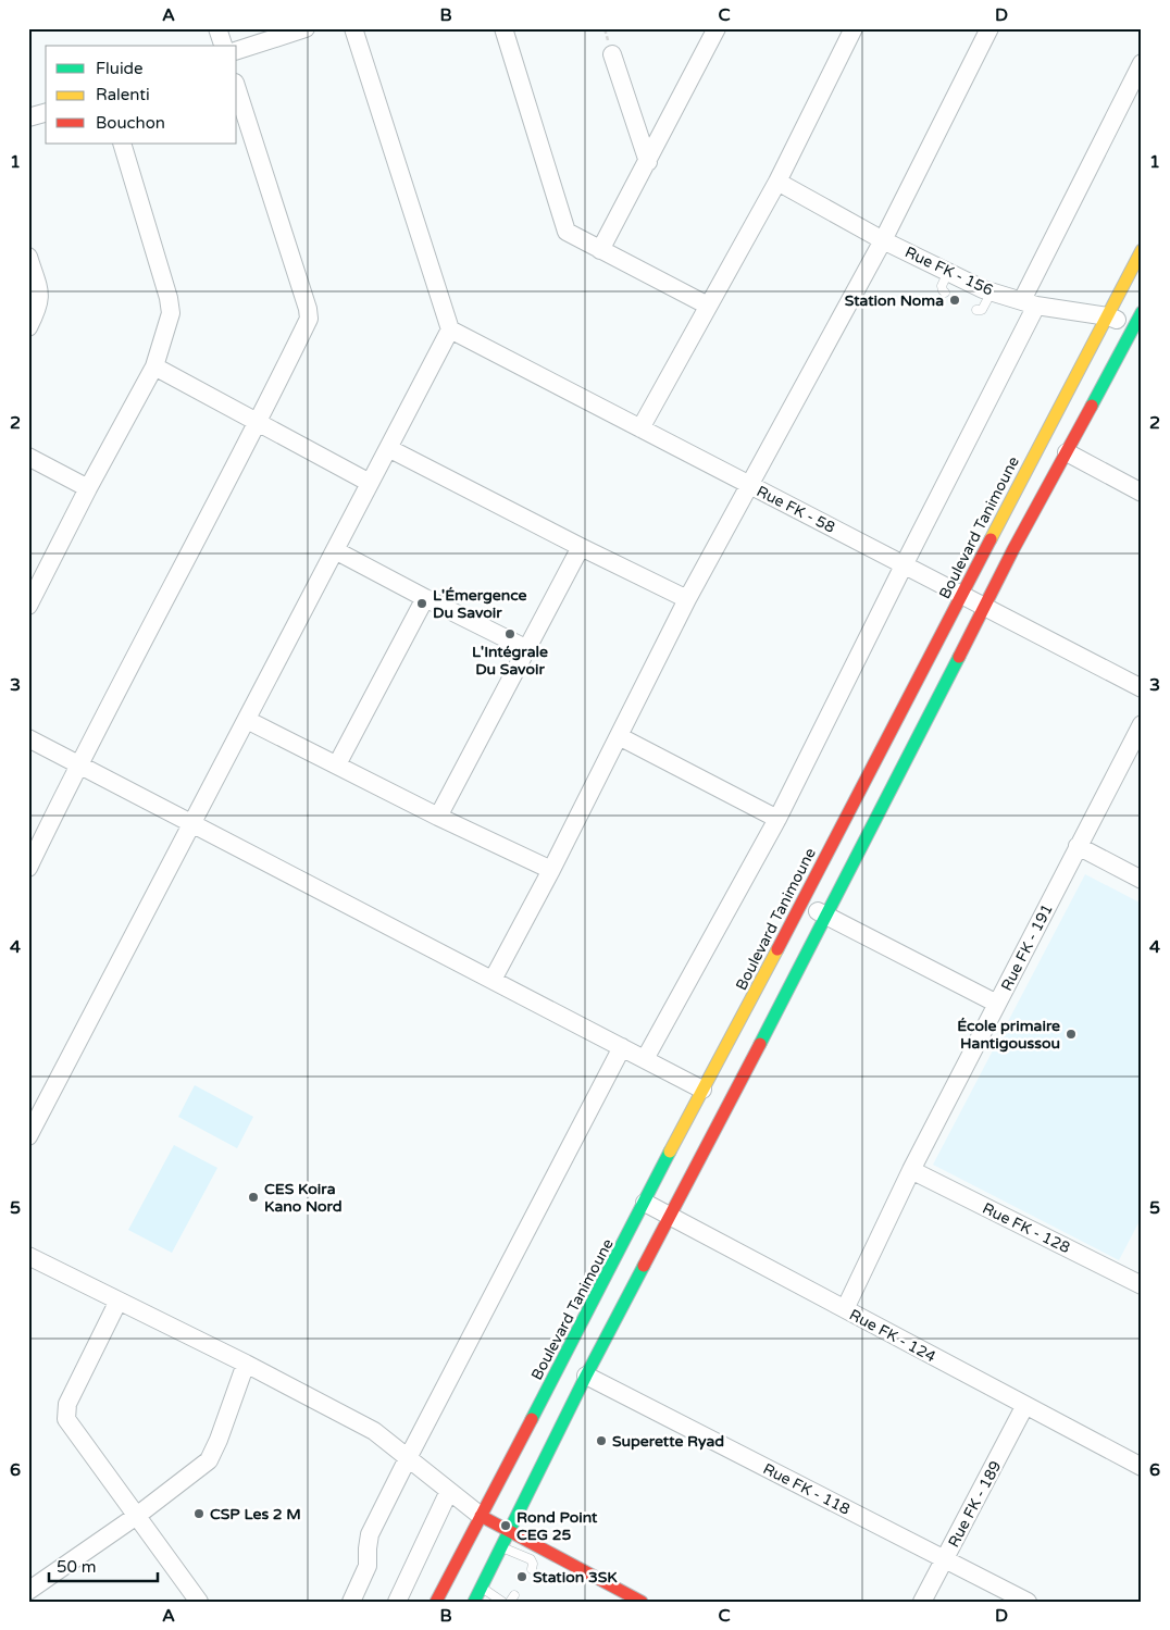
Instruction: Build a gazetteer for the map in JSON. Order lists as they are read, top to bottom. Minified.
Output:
{"streets":{"main road":["Boulevard Tanimoune"],"street":["Rue FK - 156","Rue FK - 58","Rue FK - 191","Rue FK - 128","Rue FK - 124","Rue FK - 118","Rue FK - 189"]},"crossings":[["Rue FK - 156","Boulevard Tanimoune"],["Rue FK - 58","Boulevard Tanimoune"],["Boulevard Tanimoune","Rue FK - 124"],["Rue FK - 191","Rue FK - 128"],["Rue FK - 191","Rue FK - 124"],["Rue FK - 124","Rue FK - 189"],["Rue FK - 118","Rue FK - 189"]],"places":["Station Noma","L'Émergence Du Savoir","L'Intégrale Du Savoir","École primaire Hantigoussou","CES Koira Kano Nord","Superette Ryad","CSP Les 2 M","Rond Point CEG 25","Station 3SK"],"legend":["Fluide","Ralenti","Bouchon"],"scale_bar":"50 m","grid":{"columns":["A","B","C","D"],"rows":["1","2","3","4","5","6"]}}
